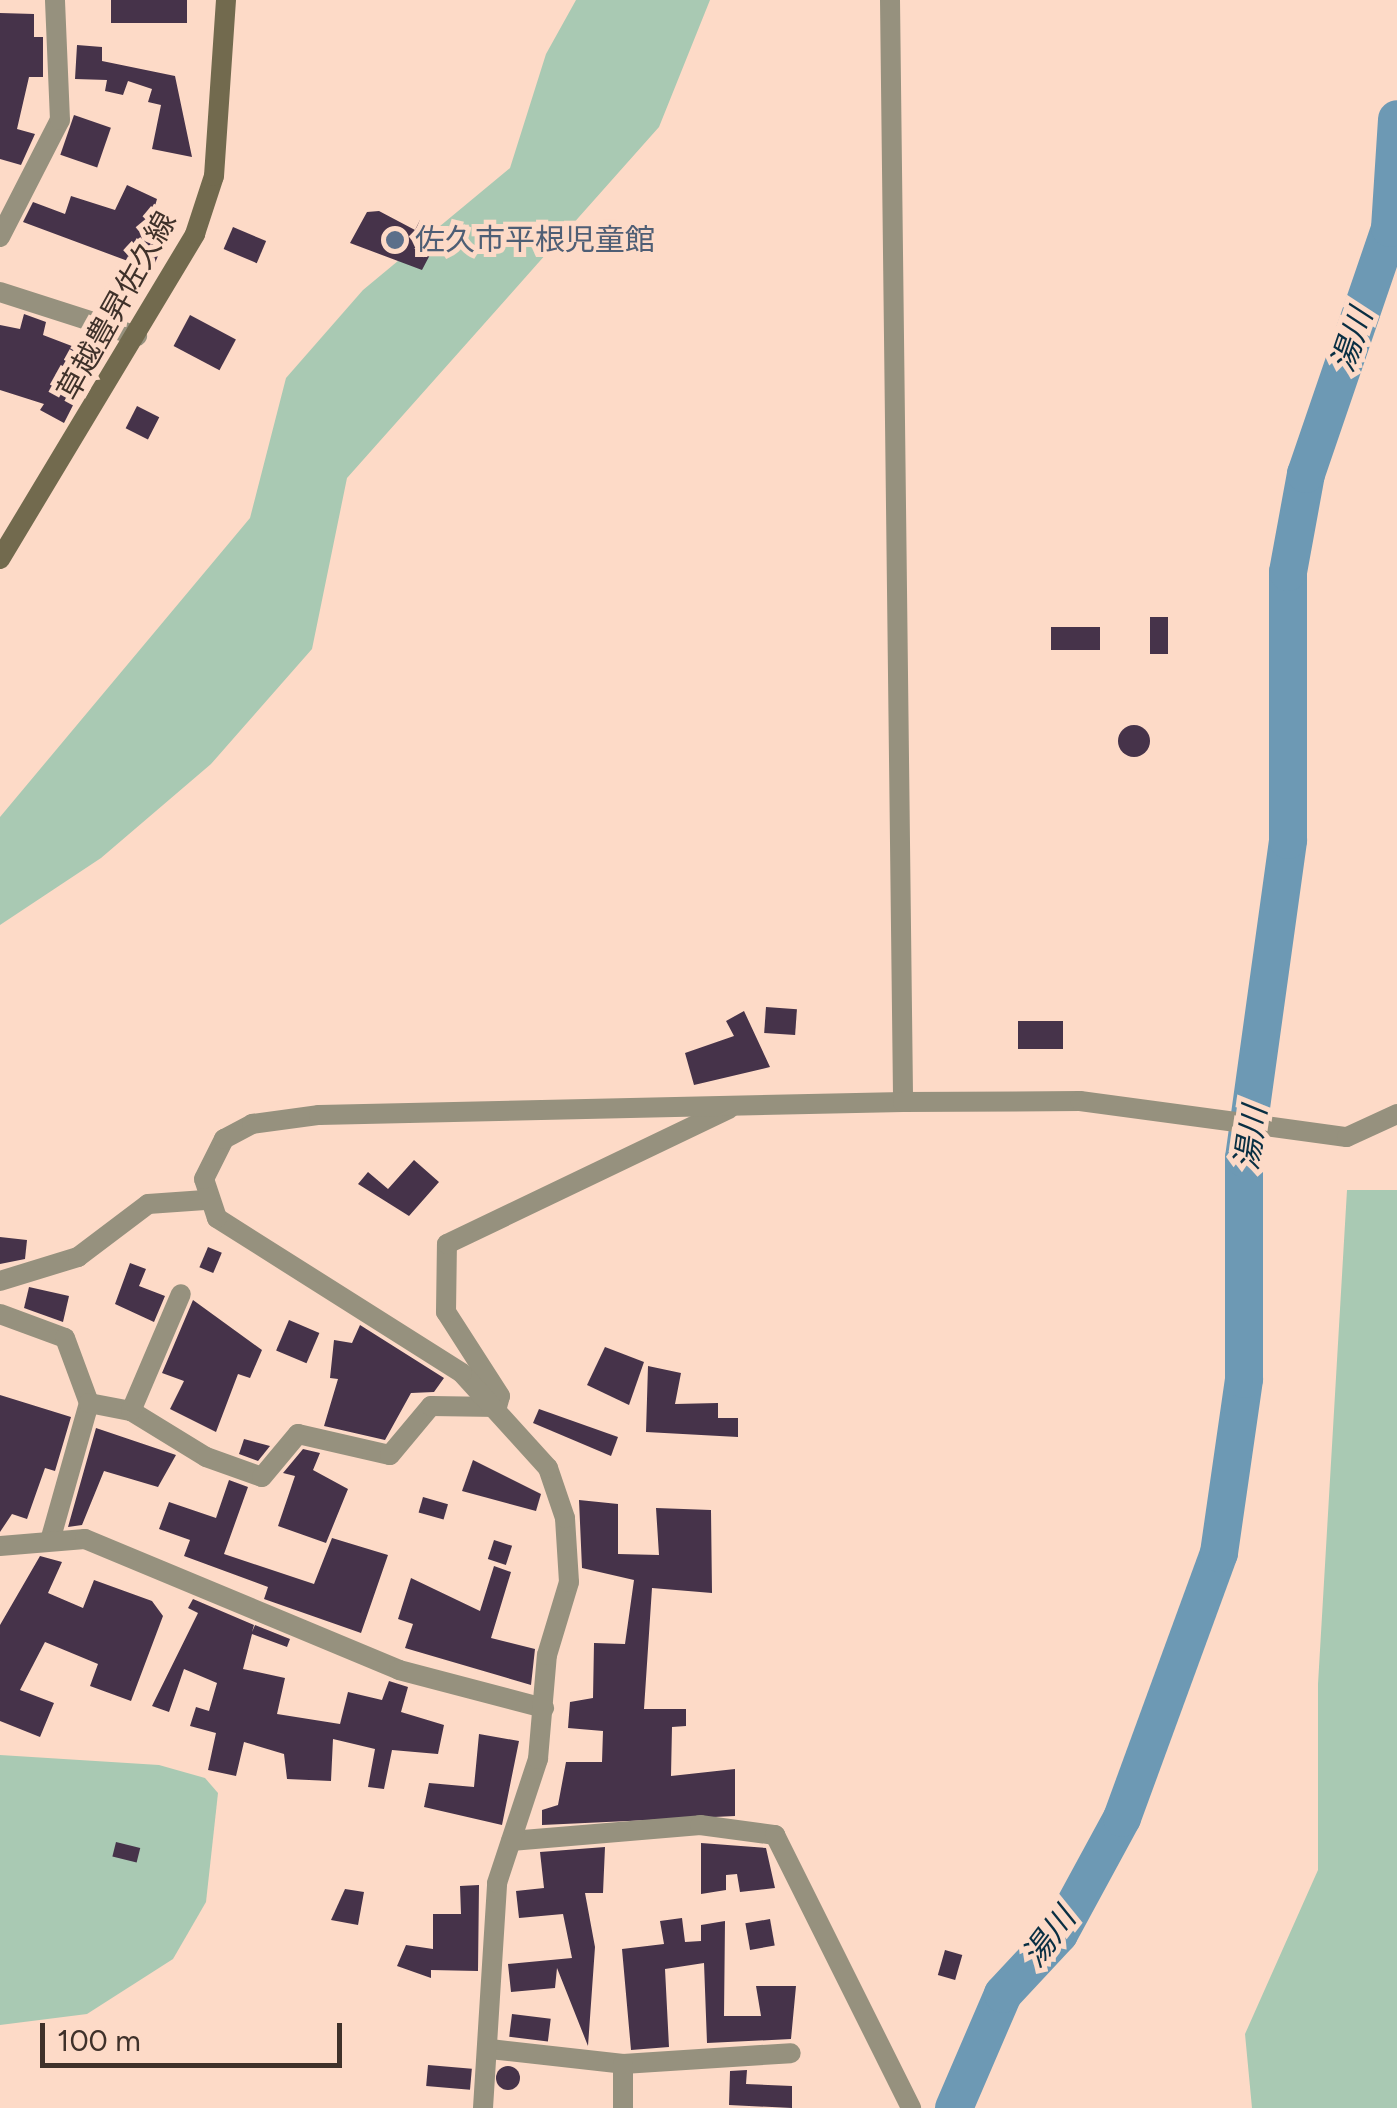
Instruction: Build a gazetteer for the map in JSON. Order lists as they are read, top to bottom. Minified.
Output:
{"streets":{"main road":["草越豊昇佐久線"]},"water":["湯川"],"places":["佐久市平根児童館"],"scale_bar":"100 m"}
